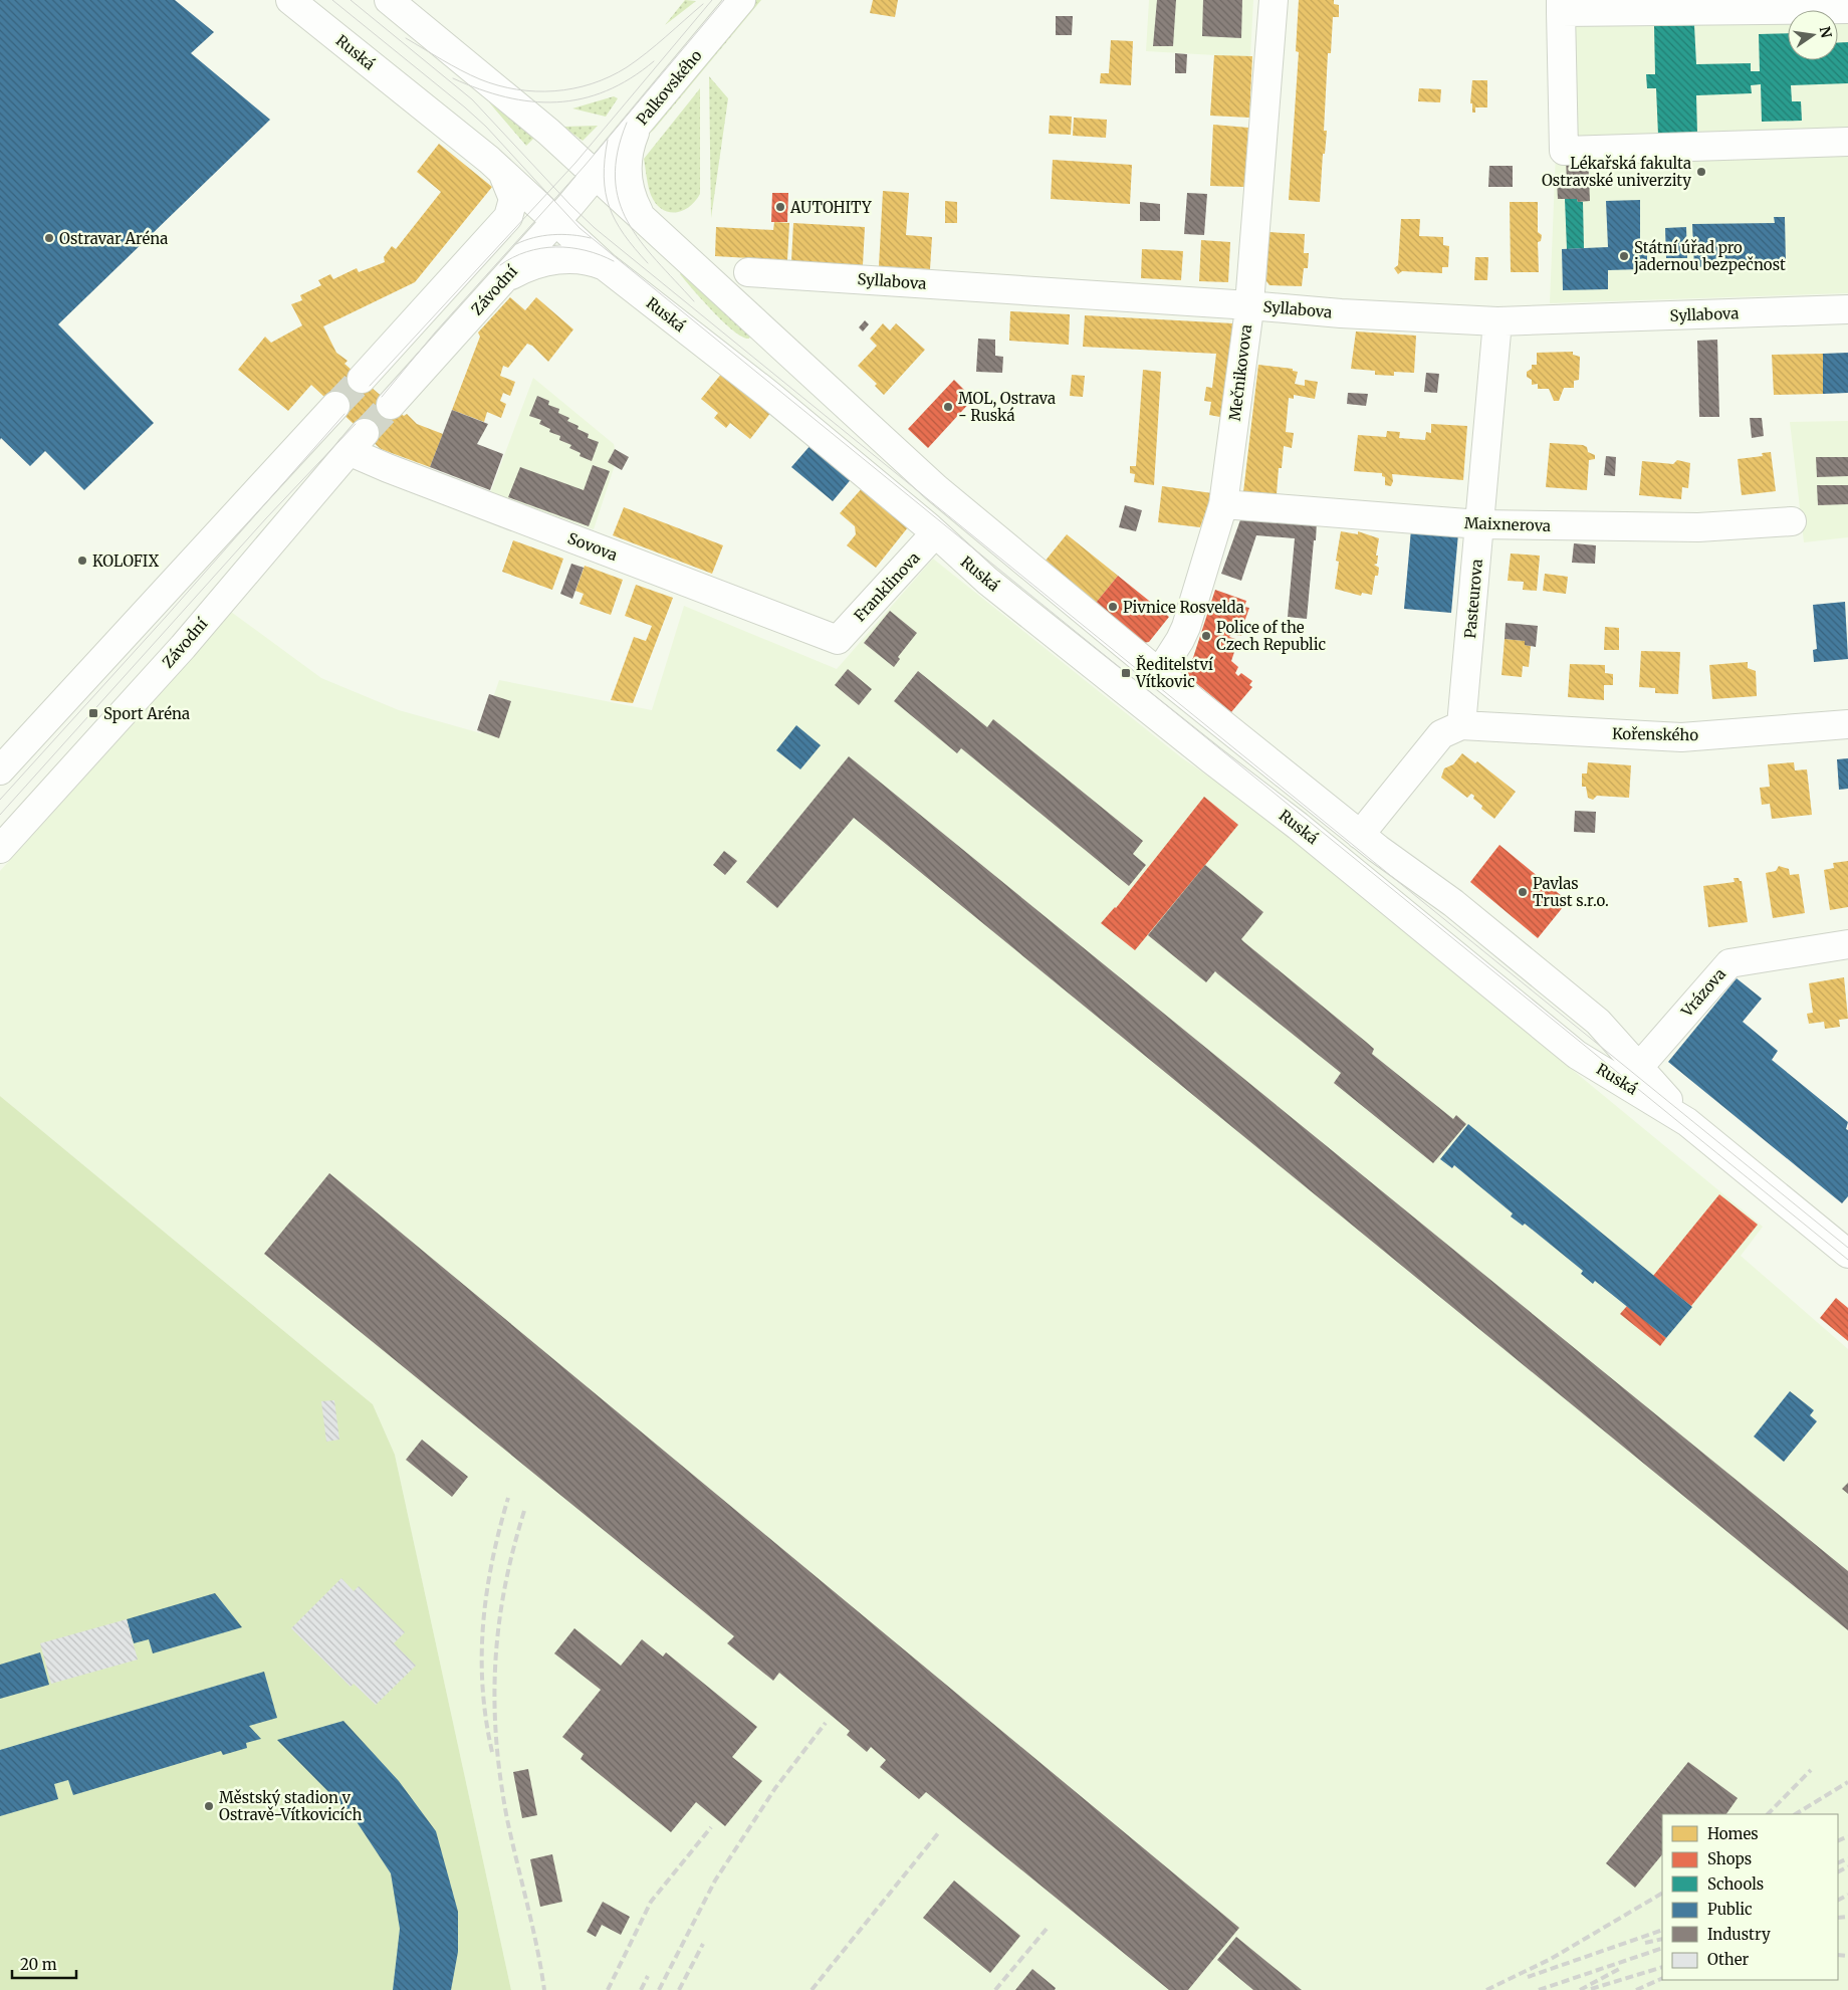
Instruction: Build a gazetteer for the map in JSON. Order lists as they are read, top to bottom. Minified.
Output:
{"streets":{"street":["Ruská","Palkovského","Syllabova","Závodní","Mečnikovova","Maixnerova","Sovova","Franklinova","Pasteurova","Kořenského","Vrázova"]},"crossings":[["Ruská","Palkovského"],["Ruská","Závodní"],["Ruská","Mečnikovova"],["Ruská","Franklinova"],["Ruská","Vrázova"],["Palkovského","Závodní"],["Syllabova","Mečnikovova"],["Syllabova","Pasteurova"],["Závodní","Sovova"],["Mečnikovova","Maixnerova"],["Maixnerova","Pasteurova"],["Sovova","Franklinova"],["Pasteurova","Kořenského"]],"places":{"other":["Lékařská fakulta Ostravské univerzity","AUTOHITY","Ostravar Aréna","Státní úřad pro jadernou bezpečnost","MOL, Ostrava - Ruská","KOLOFIX","Pivnice Rosvelda","Police of the Czech Republic","Pavlas Trust s.r.o.","Městský stadion v Ostravě-Vítkovicích"],"transit":["Ředitelství Vítkovic","Sport Aréna"]},"legend":["Homes","Shops","Schools","Public","Industry","Other"],"scale_bar":"20 m","north":"right"}
